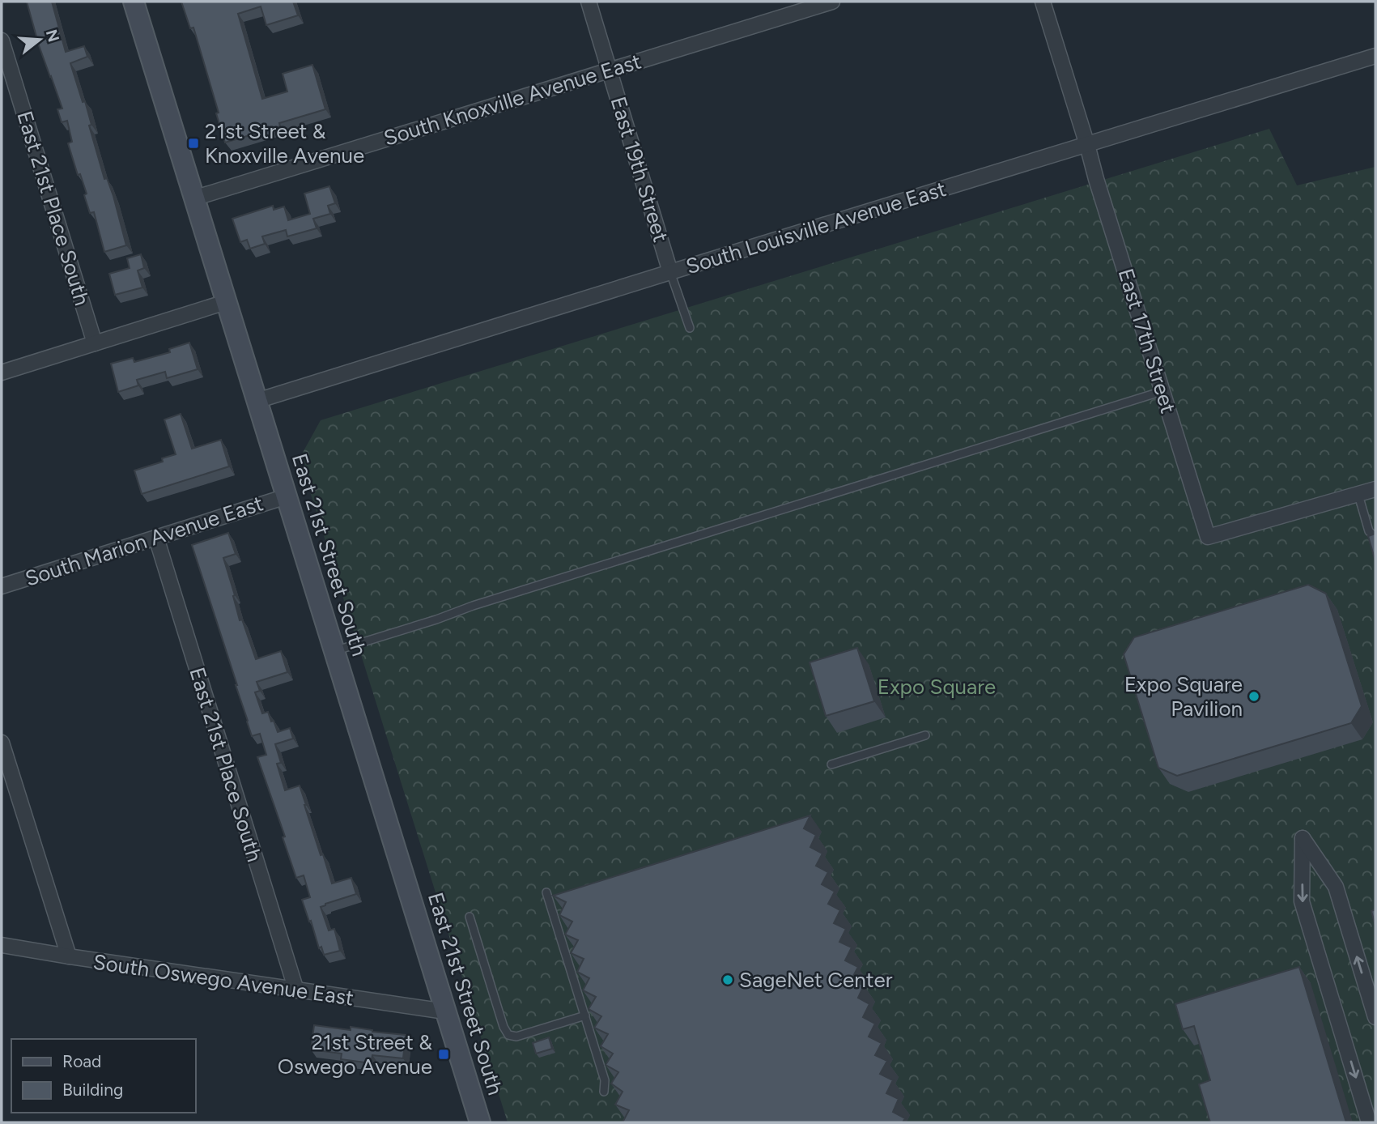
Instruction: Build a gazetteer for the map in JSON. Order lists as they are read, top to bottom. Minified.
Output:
{"streets":{"main road":["East 21st Street South"],"street":["South Knoxville Avenue East","East 19th Street","East 21st Place South","South Louisville Avenue East","East 17th Street","South Marion Avenue East","South Oswego Avenue East"]},"crossings":[["South Knoxville Avenue East","East 19th Street"],["South Knoxville Avenue East","East 21st Street South"],["East 19th Street","South Louisville Avenue East"],["East 21st Place South","South Marion Avenue East"],["East 21st Place South","South Oswego Avenue East"],["South Louisville Avenue East","East 17th Street"],["South Louisville Avenue East","East 21st Street South"],["South Marion Avenue East","East 21st Street South"],["East 21st Street South","South Oswego Avenue East"]],"parks":["Expo Square"],"places":{"transit":["21st Street & Knoxville Avenue","21st Street & Oswego Avenue"],"other":["Expo Square Pavilion","SageNet Center"]},"legend":["Road","Building"],"north":"right"}
